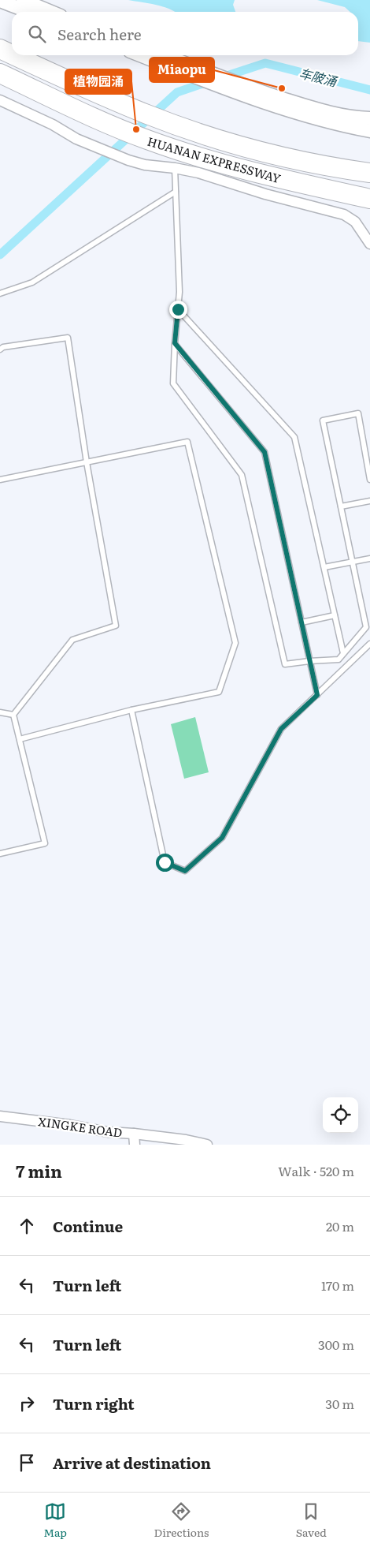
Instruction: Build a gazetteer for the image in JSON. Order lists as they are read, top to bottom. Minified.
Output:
{"streets":{"highway":["HUANAN EXPRESSWAY"],"street":["XINGKE ROAD"]},"water":["车陂涌"],"places":["Miaopu","植物园涌"],"page":{"search":"Search here","heading":["7 min","Walk · 520 m"],"list":[["Continue","20 m"],["Turn left","170 m"],["Turn left","300 m"],["Turn right","30 m"],"Arrive at destination"],"nav":["Map","Directions","Saved"]}}
